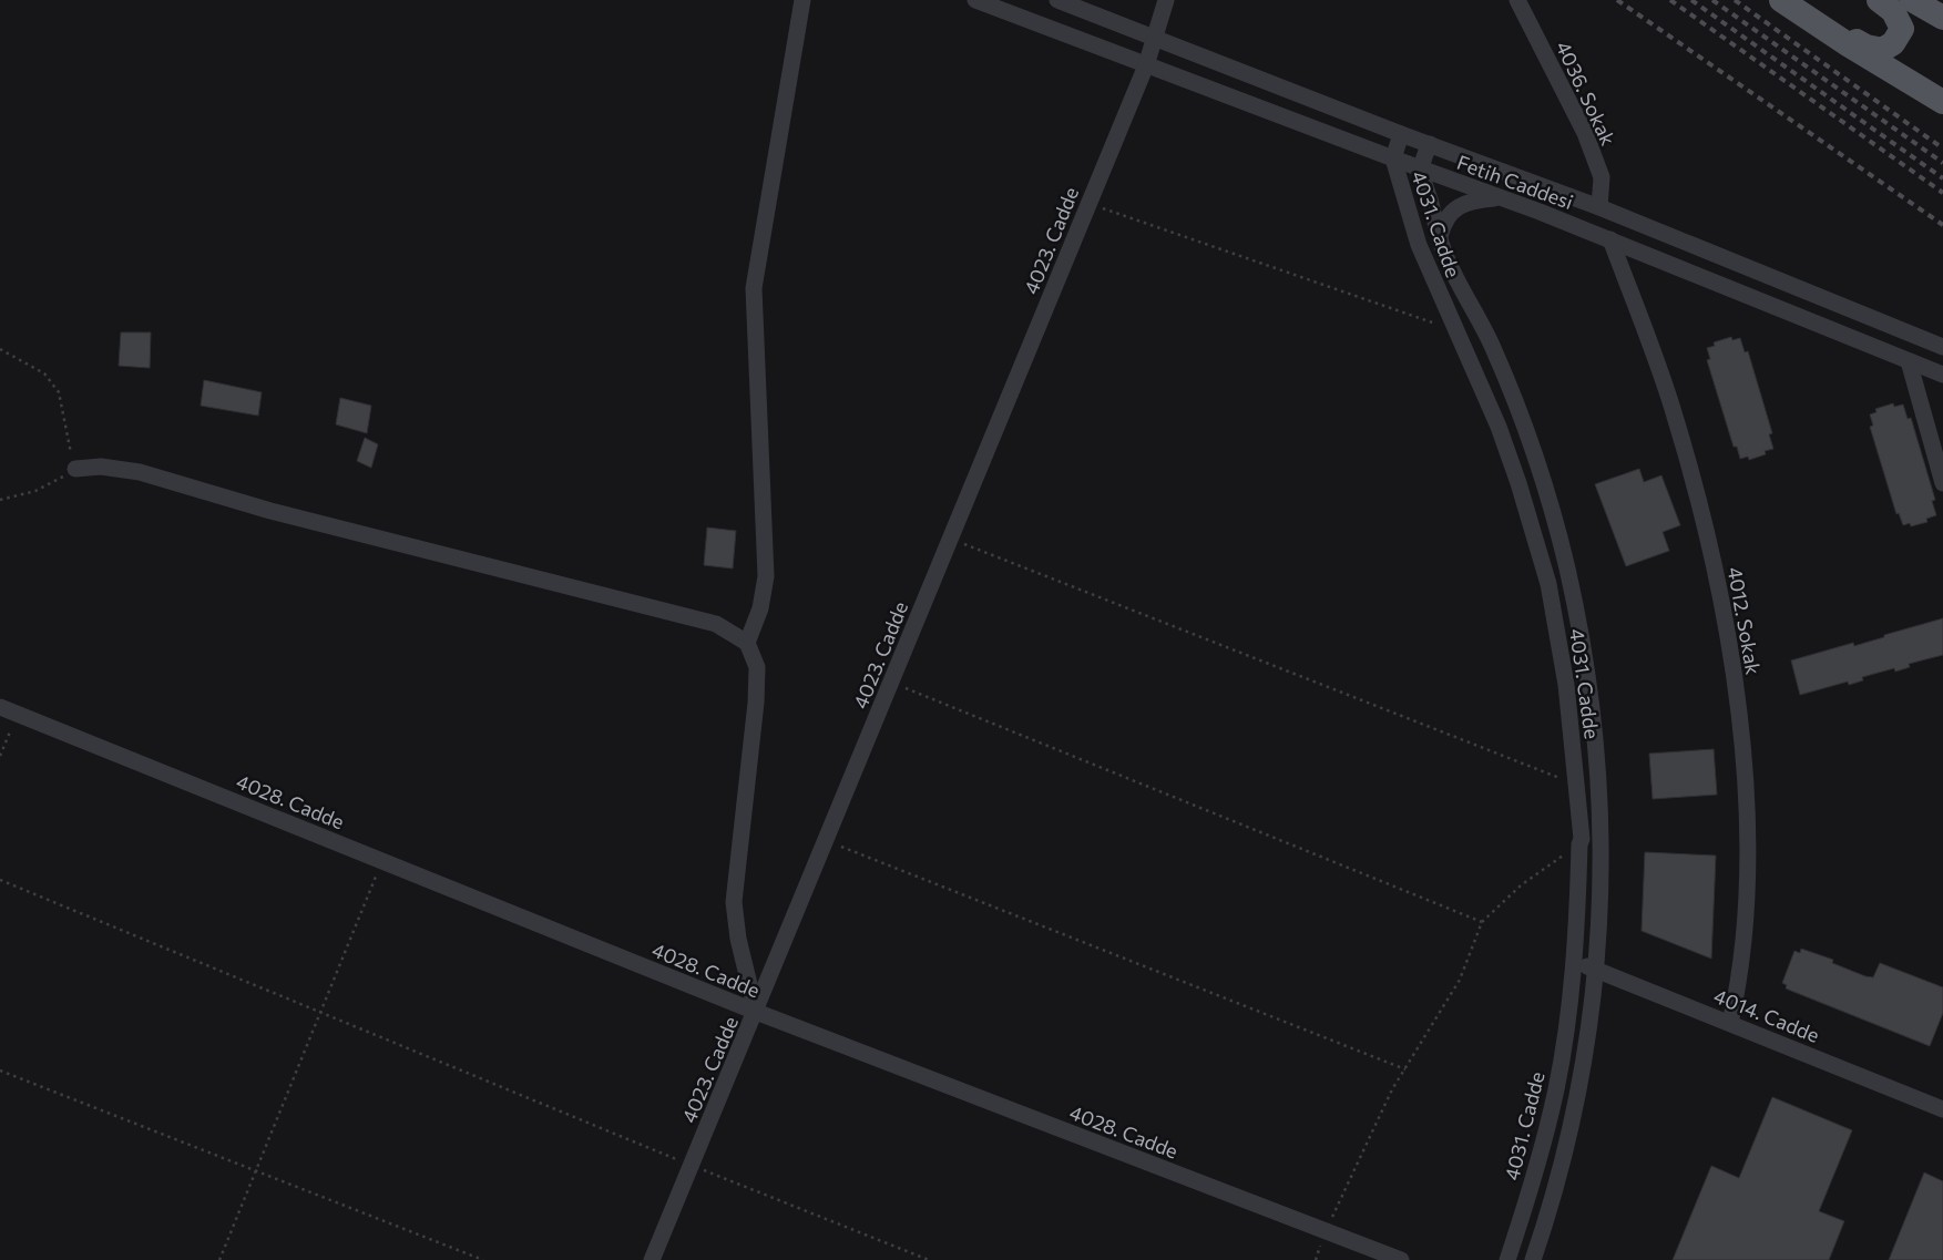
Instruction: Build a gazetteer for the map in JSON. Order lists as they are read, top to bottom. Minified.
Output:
{"streets":{"street":["4036. Sokak","Fetih Caddesi","4031. Cadde","4023. Cadde","4012. Sokak","4028. Cadde","4014. Cadde"]},"crossings":[["4036. Sokak","Fetih Caddesi"],["Fetih Caddesi","4031. Cadde"],["Fetih Caddesi","4023. Cadde"],["Fetih Caddesi","4012. Sokak"],["4031. Cadde","4014. Cadde"],["4023. Cadde","4028. Cadde"],["4012. Sokak","4014. Cadde"]]}
